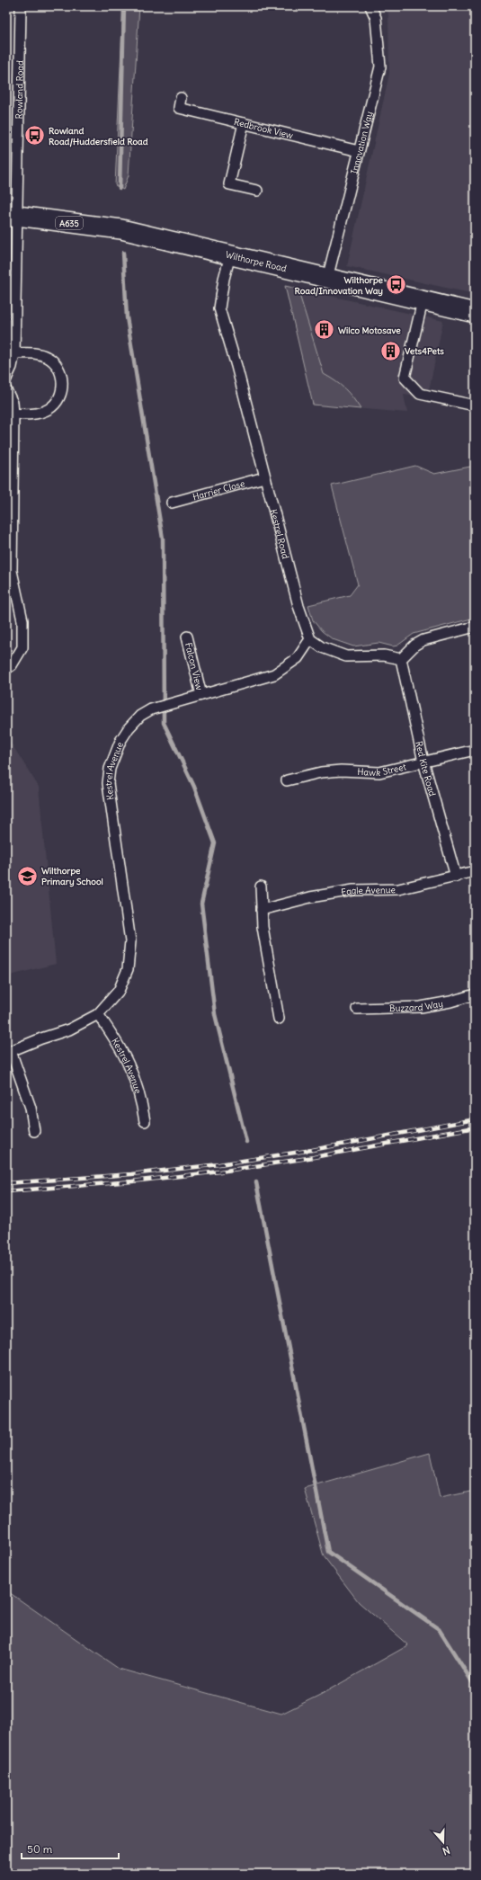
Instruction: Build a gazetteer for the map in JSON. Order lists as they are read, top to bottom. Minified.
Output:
{"streets":{"highway":["A635","Wilthorpe Road"],"street":["Rowland Road","Redbrook View","Innovation Way","Harrier Close","Kestrel Road","Falcon View","Hawk Street","Red Kite Road","Kestrel Avenue","Eagle Avenue","Buzzard Way"]},"crossings":[["Rowland Road","Wilthorpe Road"],["Redbrook View","Innovation Way"],["Innovation Way","Wilthorpe Road"],["Wilthorpe Road","Kestrel Road"],["Harrier Close","Kestrel Road"],["Kestrel Road","Kestrel Avenue"],["Falcon View","Kestrel Avenue"],["Hawk Street","Red Kite Road"],["Red Kite Road","Eagle Avenue"]],"places":{"bus stop":["Rowland Road/Huddersfield Road","Wilthorpe Road/Innovation Way"],"building":["Wilco Motosave","Vets4Pets"],"school or university":["Wilthorpe Primary School"]},"scale_bar":"50 m","north":"bottom"}
